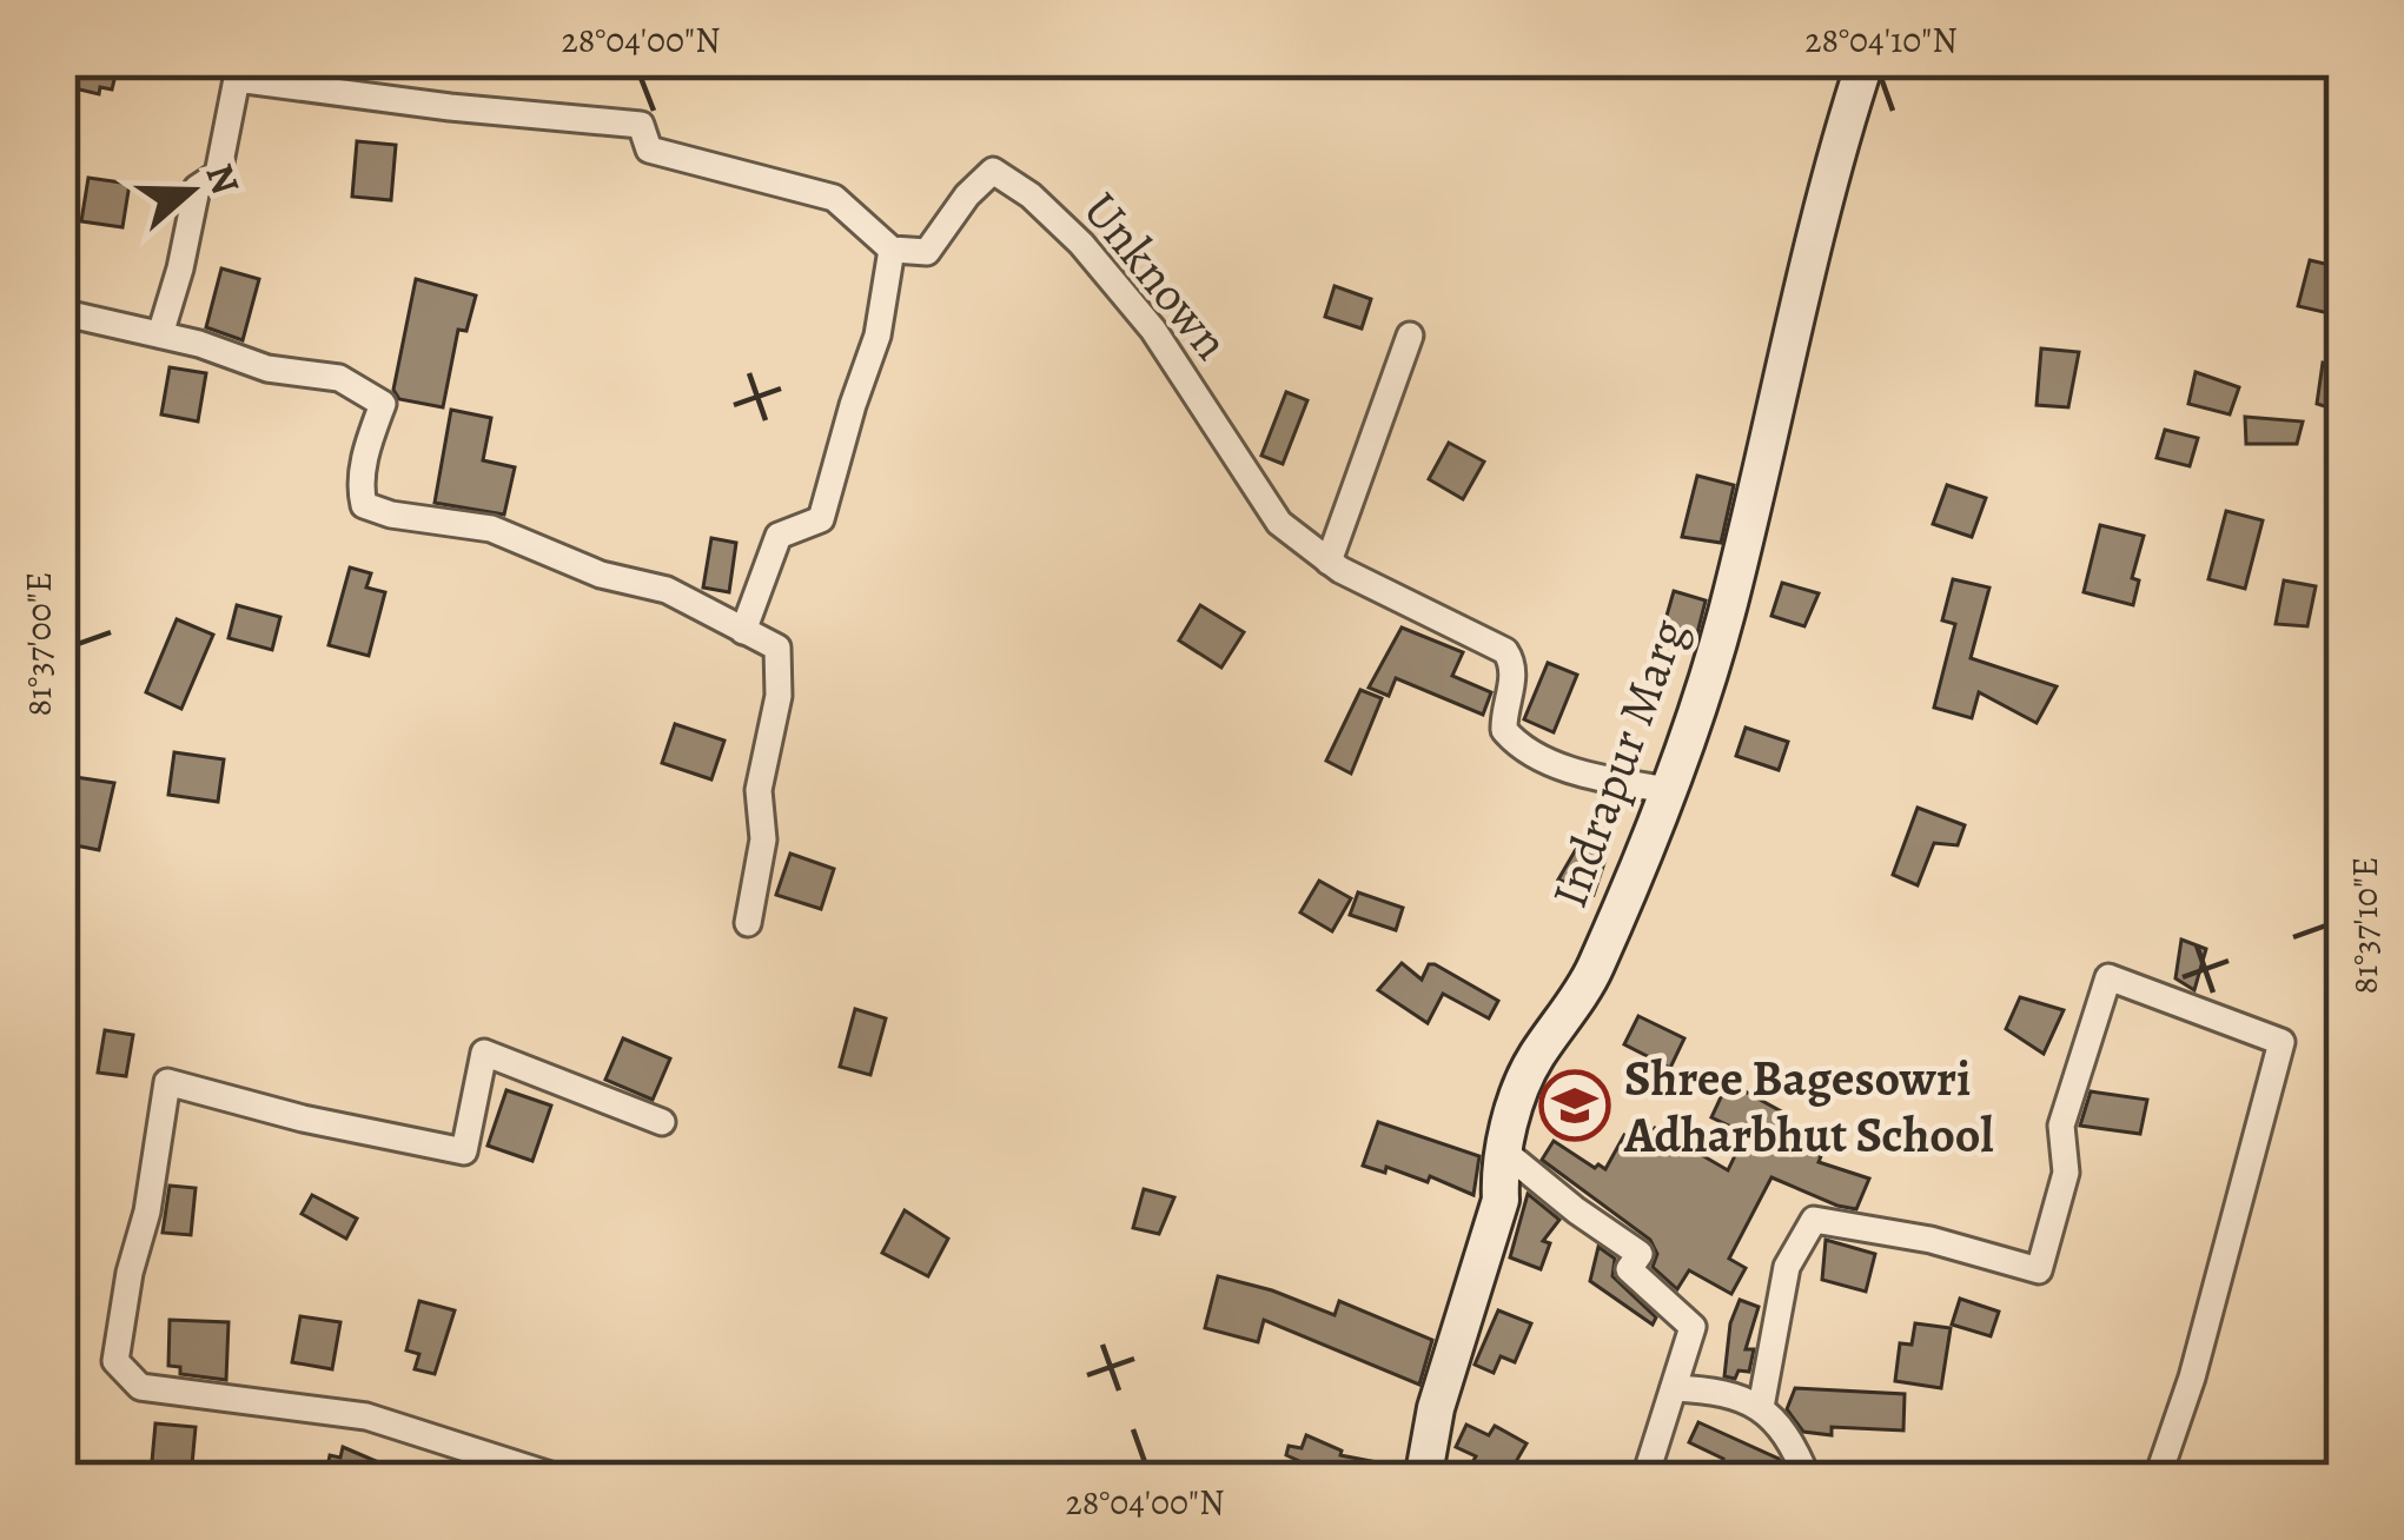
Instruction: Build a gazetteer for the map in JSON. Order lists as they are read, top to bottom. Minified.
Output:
{"streets":{"street":["Unknown","Indrapur Marg"]},"crossings":[["Unknown","Indrapur Marg"]],"places":{"school or university":["Shree Bagesowri Adharbhut School"]},"north":"right","coordinates":["28°04'00\"N","28°04'10\"N","81°37'00\"E","81°37'10\"E"]}
